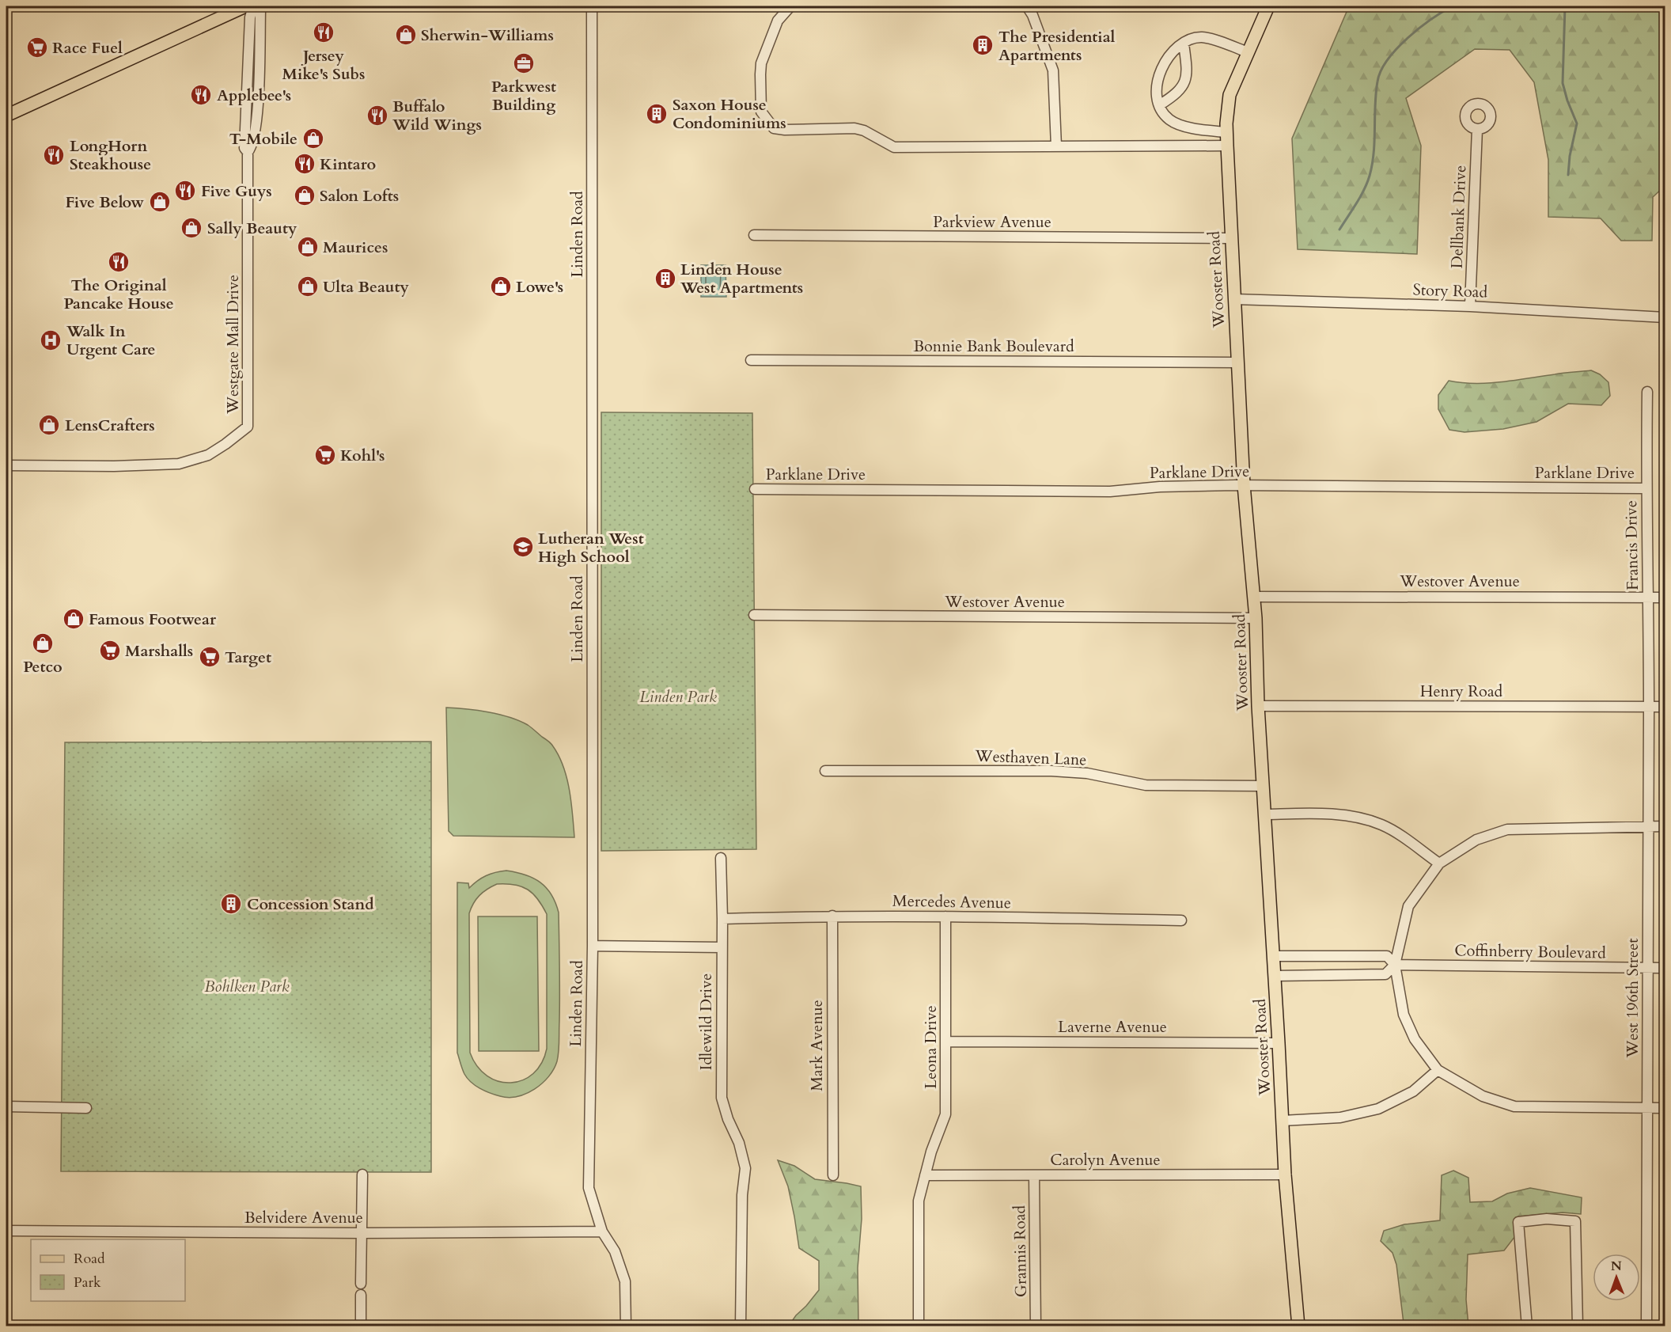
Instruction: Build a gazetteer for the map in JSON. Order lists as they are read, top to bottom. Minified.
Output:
{"streets":{"main road":["Wooster Road"],"street":["Dellbank Drive","Parkview Avenue","Linden Road","Story Road","Westgate Mall Drive","Bonnie Bank Boulevard","Parklane Drive","Francis Drive","Westover Avenue","Henry Road","Westhaven Lane","Mercedes Avenue","Coffinberry Boulevard","West 196th Street","Idlewild Drive","Laverne Avenue","Mark Avenue","Leona Drive","Carolyn Avenue","Belvidere Avenue","Grannis Road"]},"crossings":[["Dellbank Drive","Story Road"],["Parkview Avenue","Wooster Road"],["Linden Road","Belvidere Avenue"],["Wooster Road","Story Road"],["Wooster Road","Bonnie Bank Boulevard"],["Wooster Road","Parklane Drive"],["Wooster Road","Westover Avenue"],["Wooster Road","Henry Road"],["Wooster Road","Westhaven Lane"],["Wooster Road","Coffinberry Boulevard"],["Wooster Road","Laverne Avenue"],["Wooster Road","Carolyn Avenue"],["Parklane Drive","Francis Drive"],["Francis Drive","Westover Avenue"],["Francis Drive","West 196th Street"],["Henry Road","West 196th Street"],["Mercedes Avenue","Idlewild Drive"],["Mercedes Avenue","Mark Avenue"],["Mercedes Avenue","Leona Drive"],["Coffinberry Boulevard","West 196th Street"],["Laverne Avenue","Leona Drive"],["Leona Drive","Carolyn Avenue"],["Carolyn Avenue","Grannis Road"]],"parks":["Linden Park","Bohlken Park"],"places":{"restaurant":["Jersey Mike's Subs","Applebee's","Buffalo Wild Wings","LongHorn Steakhouse","Kintaro","Five Guys","The Original Pancake House"],"shop":["Sherwin-Williams","T-Mobile","Salon Lofts","Five Below","Sally Beauty","Maurices","Ulta Beauty","Lowe's","LensCrafters","Famous Footwear","Petco"],"building":["The Presidential Apartments","Saxon House Condominiums","Linden House West Apartments","Concession Stand"],"supermarket":["Race Fuel","Kohl's","Marshalls","Target"],"office":["Parkwest Building"],"hospital":["Walk In Urgent Care"],"school or university":["Lutheran West High School"]},"legend":["Road","Park"],"north":"top"}
